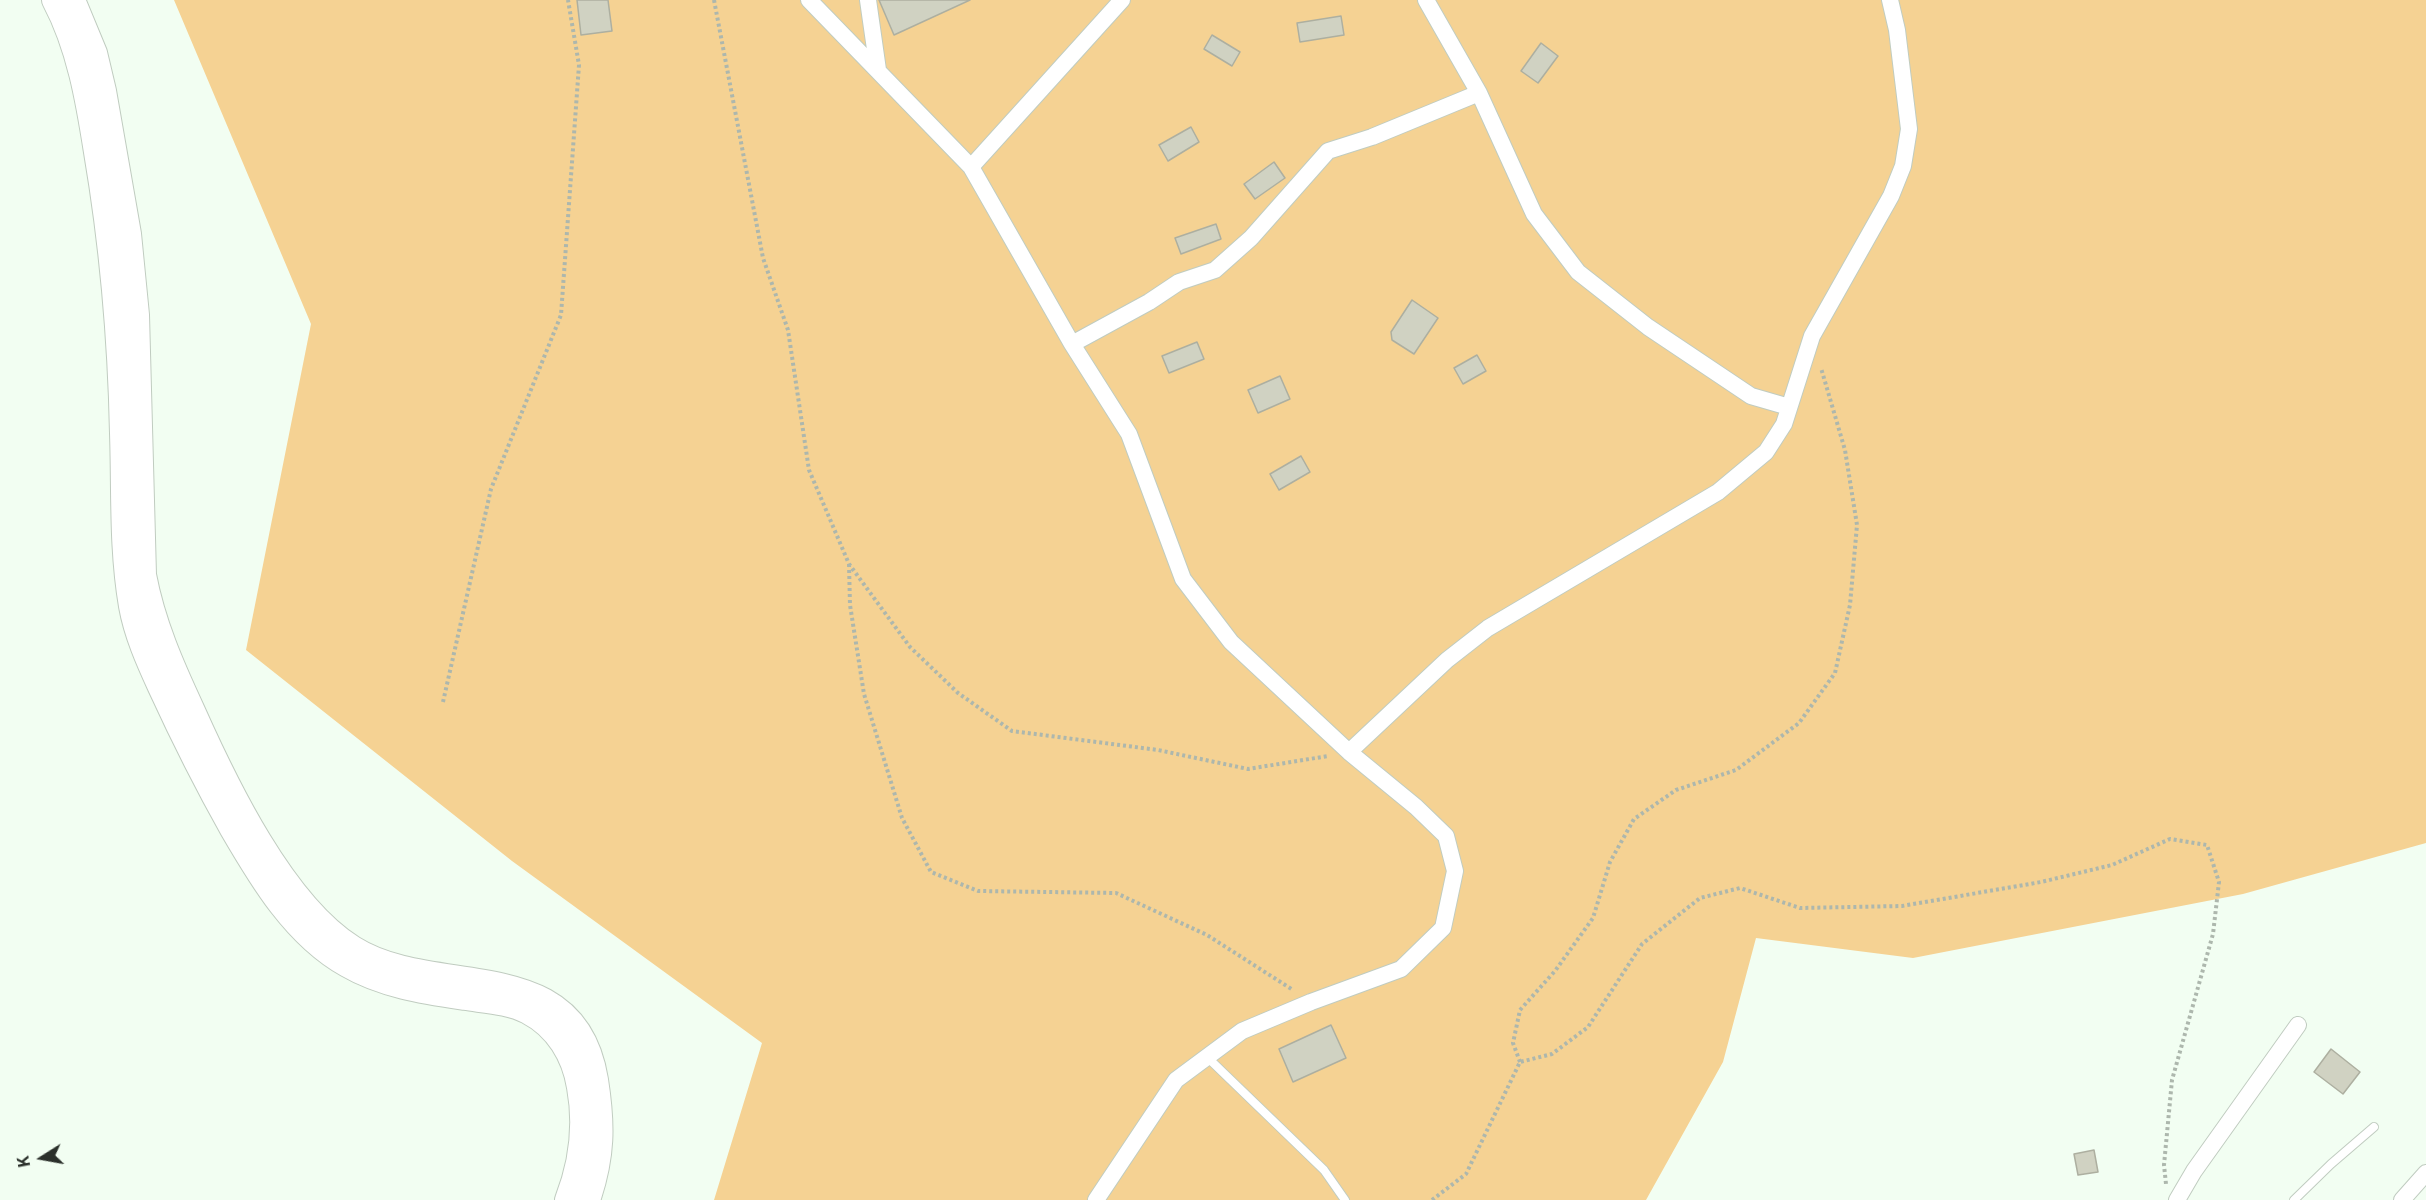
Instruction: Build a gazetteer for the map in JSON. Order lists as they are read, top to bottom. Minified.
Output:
{"north":"left"}
